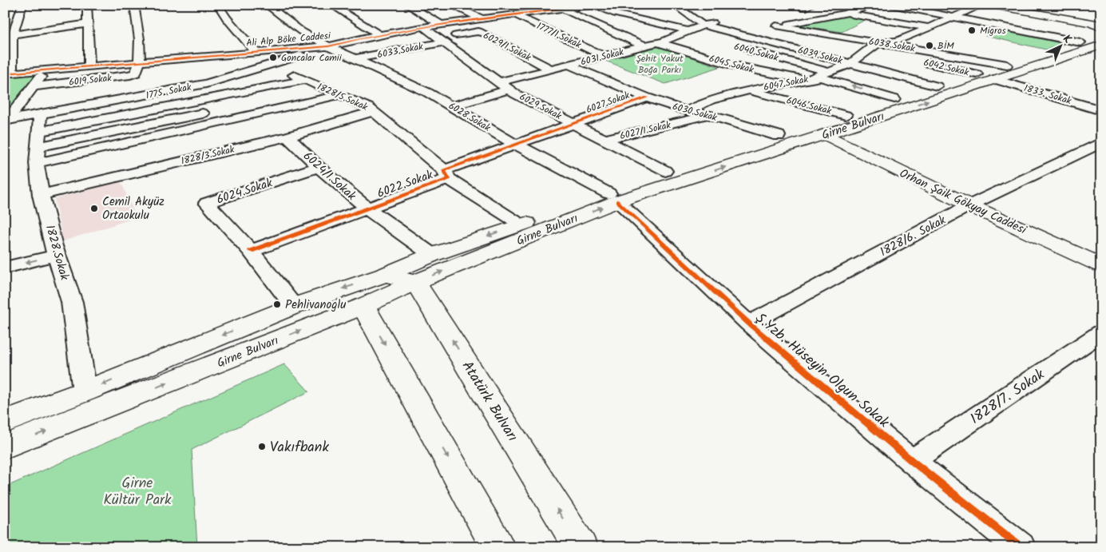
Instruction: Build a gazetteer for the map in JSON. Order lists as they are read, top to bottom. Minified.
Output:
{"streets":{"main road":["Girne Bulvarı","Orhan Şaik Gökyay Caddesi","Atatürk Bulvarı"],"street":["1777/1.Sokak","Ali Alp Böke Caddesi","6038.Sokak","6029/1.Sokak","6033.Sokak","6040.Sokak","6039.Sokak","6031.Sokak","6045.Sokak","6042.Sokak","6019.Sokak","6047.Sokak","1775. Sokak","1833. Sokak","1828/5.Sokak","6027.Sokak","6046.Sokak","6029.Sokak","6030.Sokak","6028.Sokak","6027/1.Sokak","1828/3.Sokak","6024/1.Sokak","6022.Sokak","6024.Sokak","1828/6. Sokak","1828.Sokak","Ş.Yzb. Hüseyin Olgun Sokak","1828/7. Sokak"]},"crossings":[["1777/1.Sokak","Ali Alp Böke Caddesi"],["1777/1.Sokak","6031.Sokak"],["Ali Alp Böke Caddesi","6019.Sokak"],["Ali Alp Böke Caddesi","1775. Sokak"],["Ali Alp Böke Caddesi","6029.Sokak"],["Ali Alp Böke Caddesi","6028.Sokak"],["6038.Sokak","6047.Sokak"],["6038.Sokak","Girne Bulvarı"],["6029/1.Sokak","6033.Sokak"],["6029/1.Sokak","6031.Sokak"],["6029/1.Sokak","6029.Sokak"],["6033.Sokak","6029.Sokak"],["6033.Sokak","6028.Sokak"],["6040.Sokak","6047.Sokak"],["6039.Sokak","6031.Sokak"],["6039.Sokak","6047.Sokak"],["6039.Sokak","Girne Bulvarı"],["6031.Sokak","6045.Sokak"],["6031.Sokak","6029.Sokak"],["6031.Sokak","6030.Sokak"],["6045.Sokak","6047.Sokak"],["6042.Sokak","6047.Sokak"],["6042.Sokak","Girne Bulvarı"],["6047.Sokak","6046.Sokak"],["6047.Sokak","6030.Sokak"],["1775. Sokak","1828/5.Sokak"],["1775. Sokak","6028.Sokak"],["1775. Sokak","1828.Sokak"],["1833. Sokak","Girne Bulvarı"],["1828/5.Sokak","Girne Bulvarı"],["1828/5.Sokak","1828/3.Sokak"],["1828/5.Sokak","6022.Sokak"],["6027.Sokak","6029.Sokak"],["6027.Sokak","6030.Sokak"],["6027.Sokak","6022.Sokak"],["6046.Sokak","Girne Bulvarı"],["6029.Sokak","Girne Bulvarı"],["6029.Sokak","6027/1.Sokak"],["6029.Sokak","6022.Sokak"],["6030.Sokak","Girne Bulvarı"],["6030.Sokak","6027/1.Sokak"],["6028.Sokak","Girne Bulvarı"],["6028.Sokak","6022.Sokak"],["6028.Sokak","Ş.Yzb. Hüseyin Olgun Sokak"],["Girne Bulvarı","6024/1.Sokak"],["Girne Bulvarı","6024.Sokak"],["Girne Bulvarı","Orhan Şaik Gökyay Caddesi"],["Girne Bulvarı","1828.Sokak"],["Girne Bulvarı","Ş.Yzb. Hüseyin Olgun Sokak"],["Girne Bulvarı","Atatürk Bulvarı"],["1828/3.Sokak","6024/1.Sokak"],["1828/3.Sokak","1828.Sokak"],["6024/1.Sokak","6022.Sokak"],["6024/1.Sokak","6024.Sokak"],["6022.Sokak","6024.Sokak"],["Orhan Şaik Gökyay Caddesi","1828/6. Sokak"],["1828/6. Sokak","Ş.Yzb. Hüseyin Olgun Sokak"],["Ş.Yzb. Hüseyin Olgun Sokak","1828/7. Sokak"]],"parks":["Şehit Yakut Boğa Parkı","Girne Kültür Park"],"places":["Migros","BİM","Goncalar Camii","Cemil Akyüz Ortaokulu","Pehlivanoglu","Vakıfbank"],"north":"top right"}
